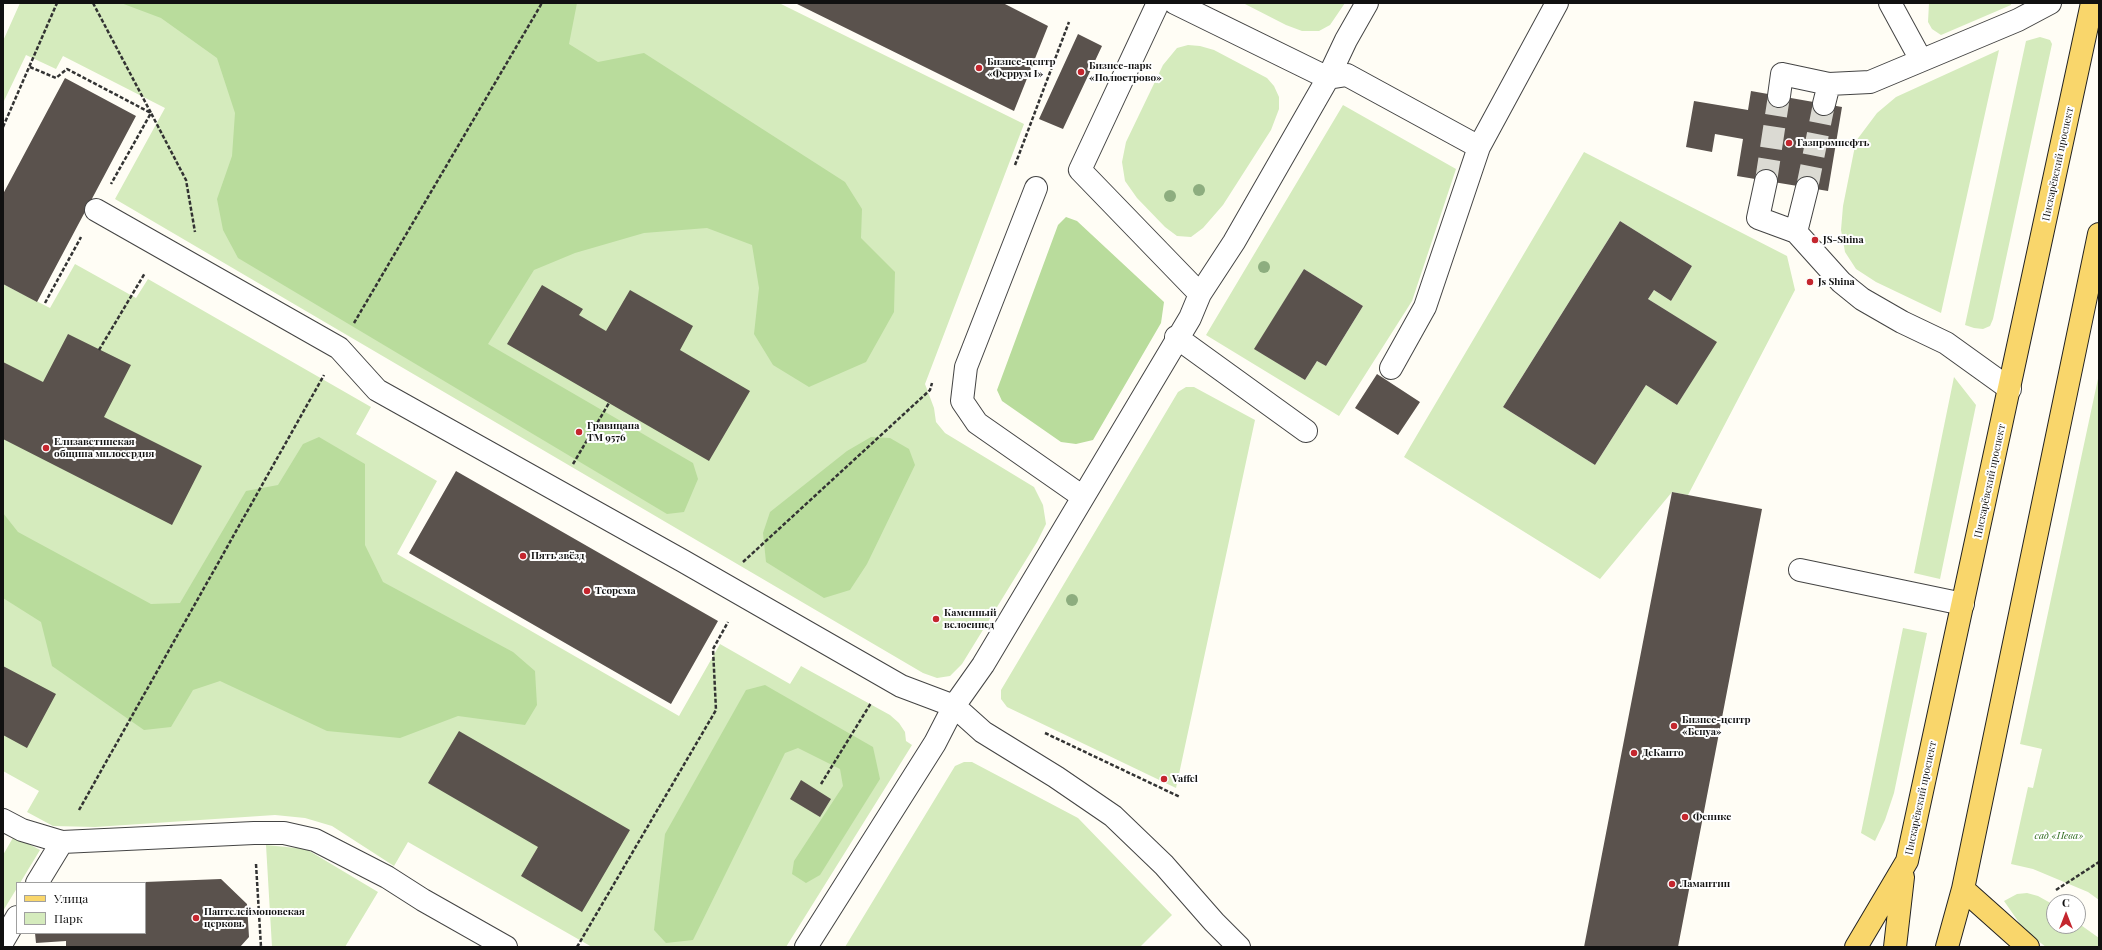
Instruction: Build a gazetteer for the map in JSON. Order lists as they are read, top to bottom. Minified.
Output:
{"streets":{"main road":["Пискарёвский проспект"]},"parks":["сад «Нева»"],"places":["Бизнес-центр «Феррум I»","Бизнес-парк «Полюстрово»","Газпромнефть","JS-Shina","Js Shina","Гравицапа ТМ 9576","Елизаветинская община милосердия","Пять звёзд","Теорема","Каменный велосипед","Бизнес-центр «Бенуа»","ДеКанто","Vaffel","Феникс","Ламантин","Пантелеймоновская церковь"],"legend":["Улица","Парк"],"north":"top"}
